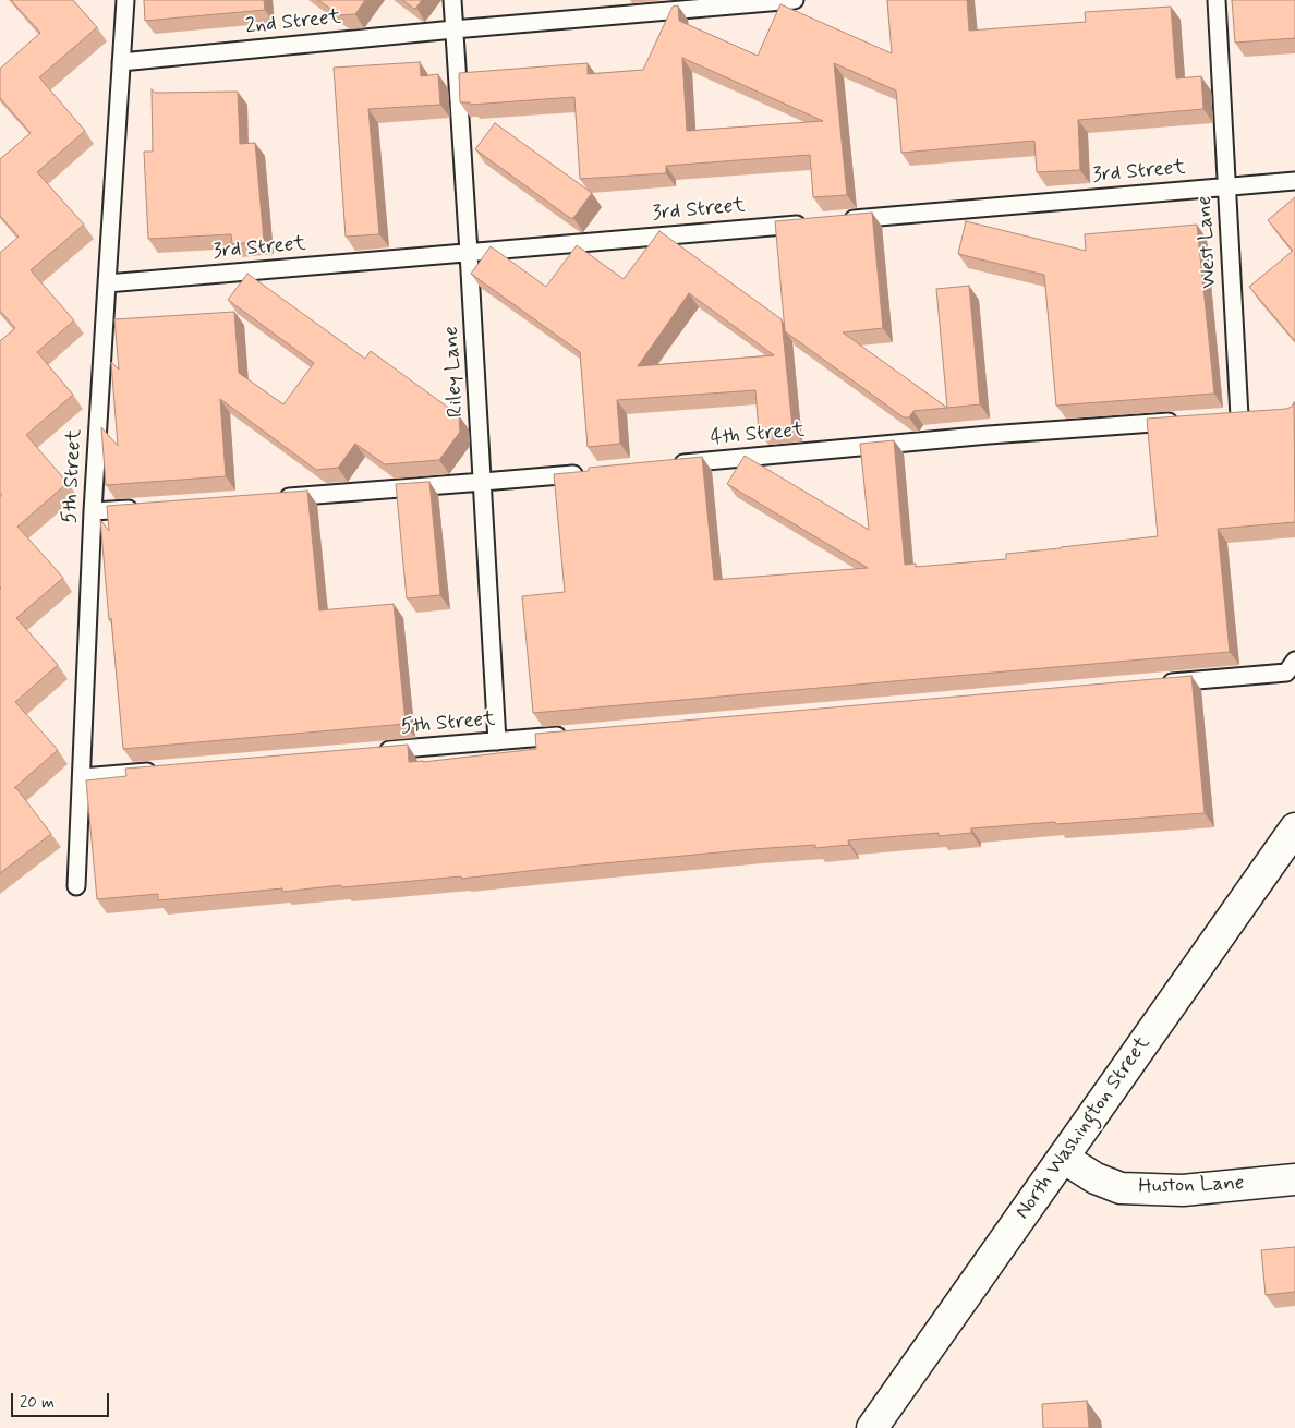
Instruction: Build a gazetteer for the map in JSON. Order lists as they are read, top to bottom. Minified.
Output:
{"streets":{"main road":["North Washington Street","Huston Lane"],"lane":["2nd Street","3rd Street","West Lane","Riley Lane","4th Street","5th Street"]},"crossings":[["2nd Street","Riley Lane"],["2nd Street","5th Street"],["3rd Street","West Lane"],["3rd Street","Riley Lane"],["3rd Street","5th Street"],["Riley Lane","5th Street"],["North Washington Street","Huston Lane"]],"scale_bar":"20 m"}
